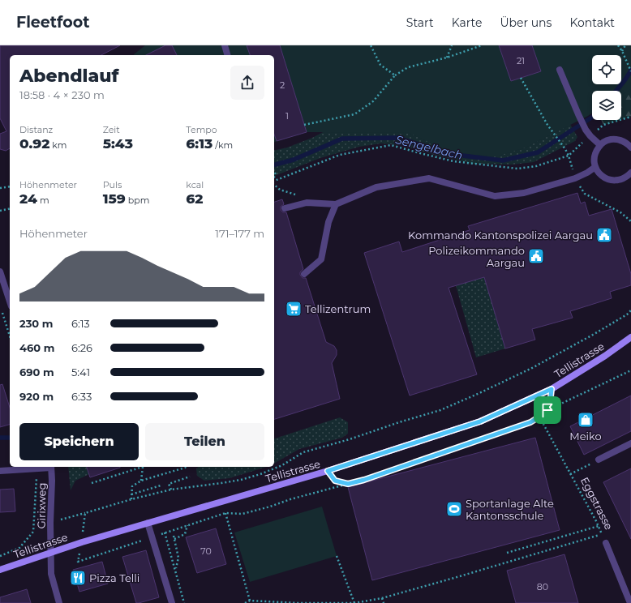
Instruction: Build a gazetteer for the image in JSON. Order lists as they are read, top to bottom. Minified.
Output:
{"streets":{"main road":["Tellistrasse"],"street":["Eggstrasse","Girixweg"]},"crossings":[["Tellistrasse","Girixweg"]],"water":["Sengelbach"],"places":{"public building":["Kommando Kantonspolizei Aargau","Polizeikommando Aargau"],"supermarket":["Tellizentrum"],"shop":["Meiko"],"sports":["Sportanlage Alte Kantonsschule"],"restaurant":["Pizza Telli"]},"house_numbers":["21","2","1","70","80"],"page":{"header":"Fleetfoot","nav":["Start","Karte","Über uns","Kontakt"],"heading":["Abendlauf","18:58 · 4 × 230 m"],"stats":[["Distanz","0.92 km"],["Zeit","5:43"],["Tempo","6:13 /km"],["Höhenmeter","24 m"],["Puls","159 bpm"],["kcal","62"]],"chart":["Höhenmeter","171–177 m"],"list":[{"name":"230 m","note":"6:13"},{"name":"460 m","note":"6:26"},{"name":"690 m","note":"5:41"},{"name":"920 m","note":"6:33"}],"buttons":["Speichern","Teilen"]}}
